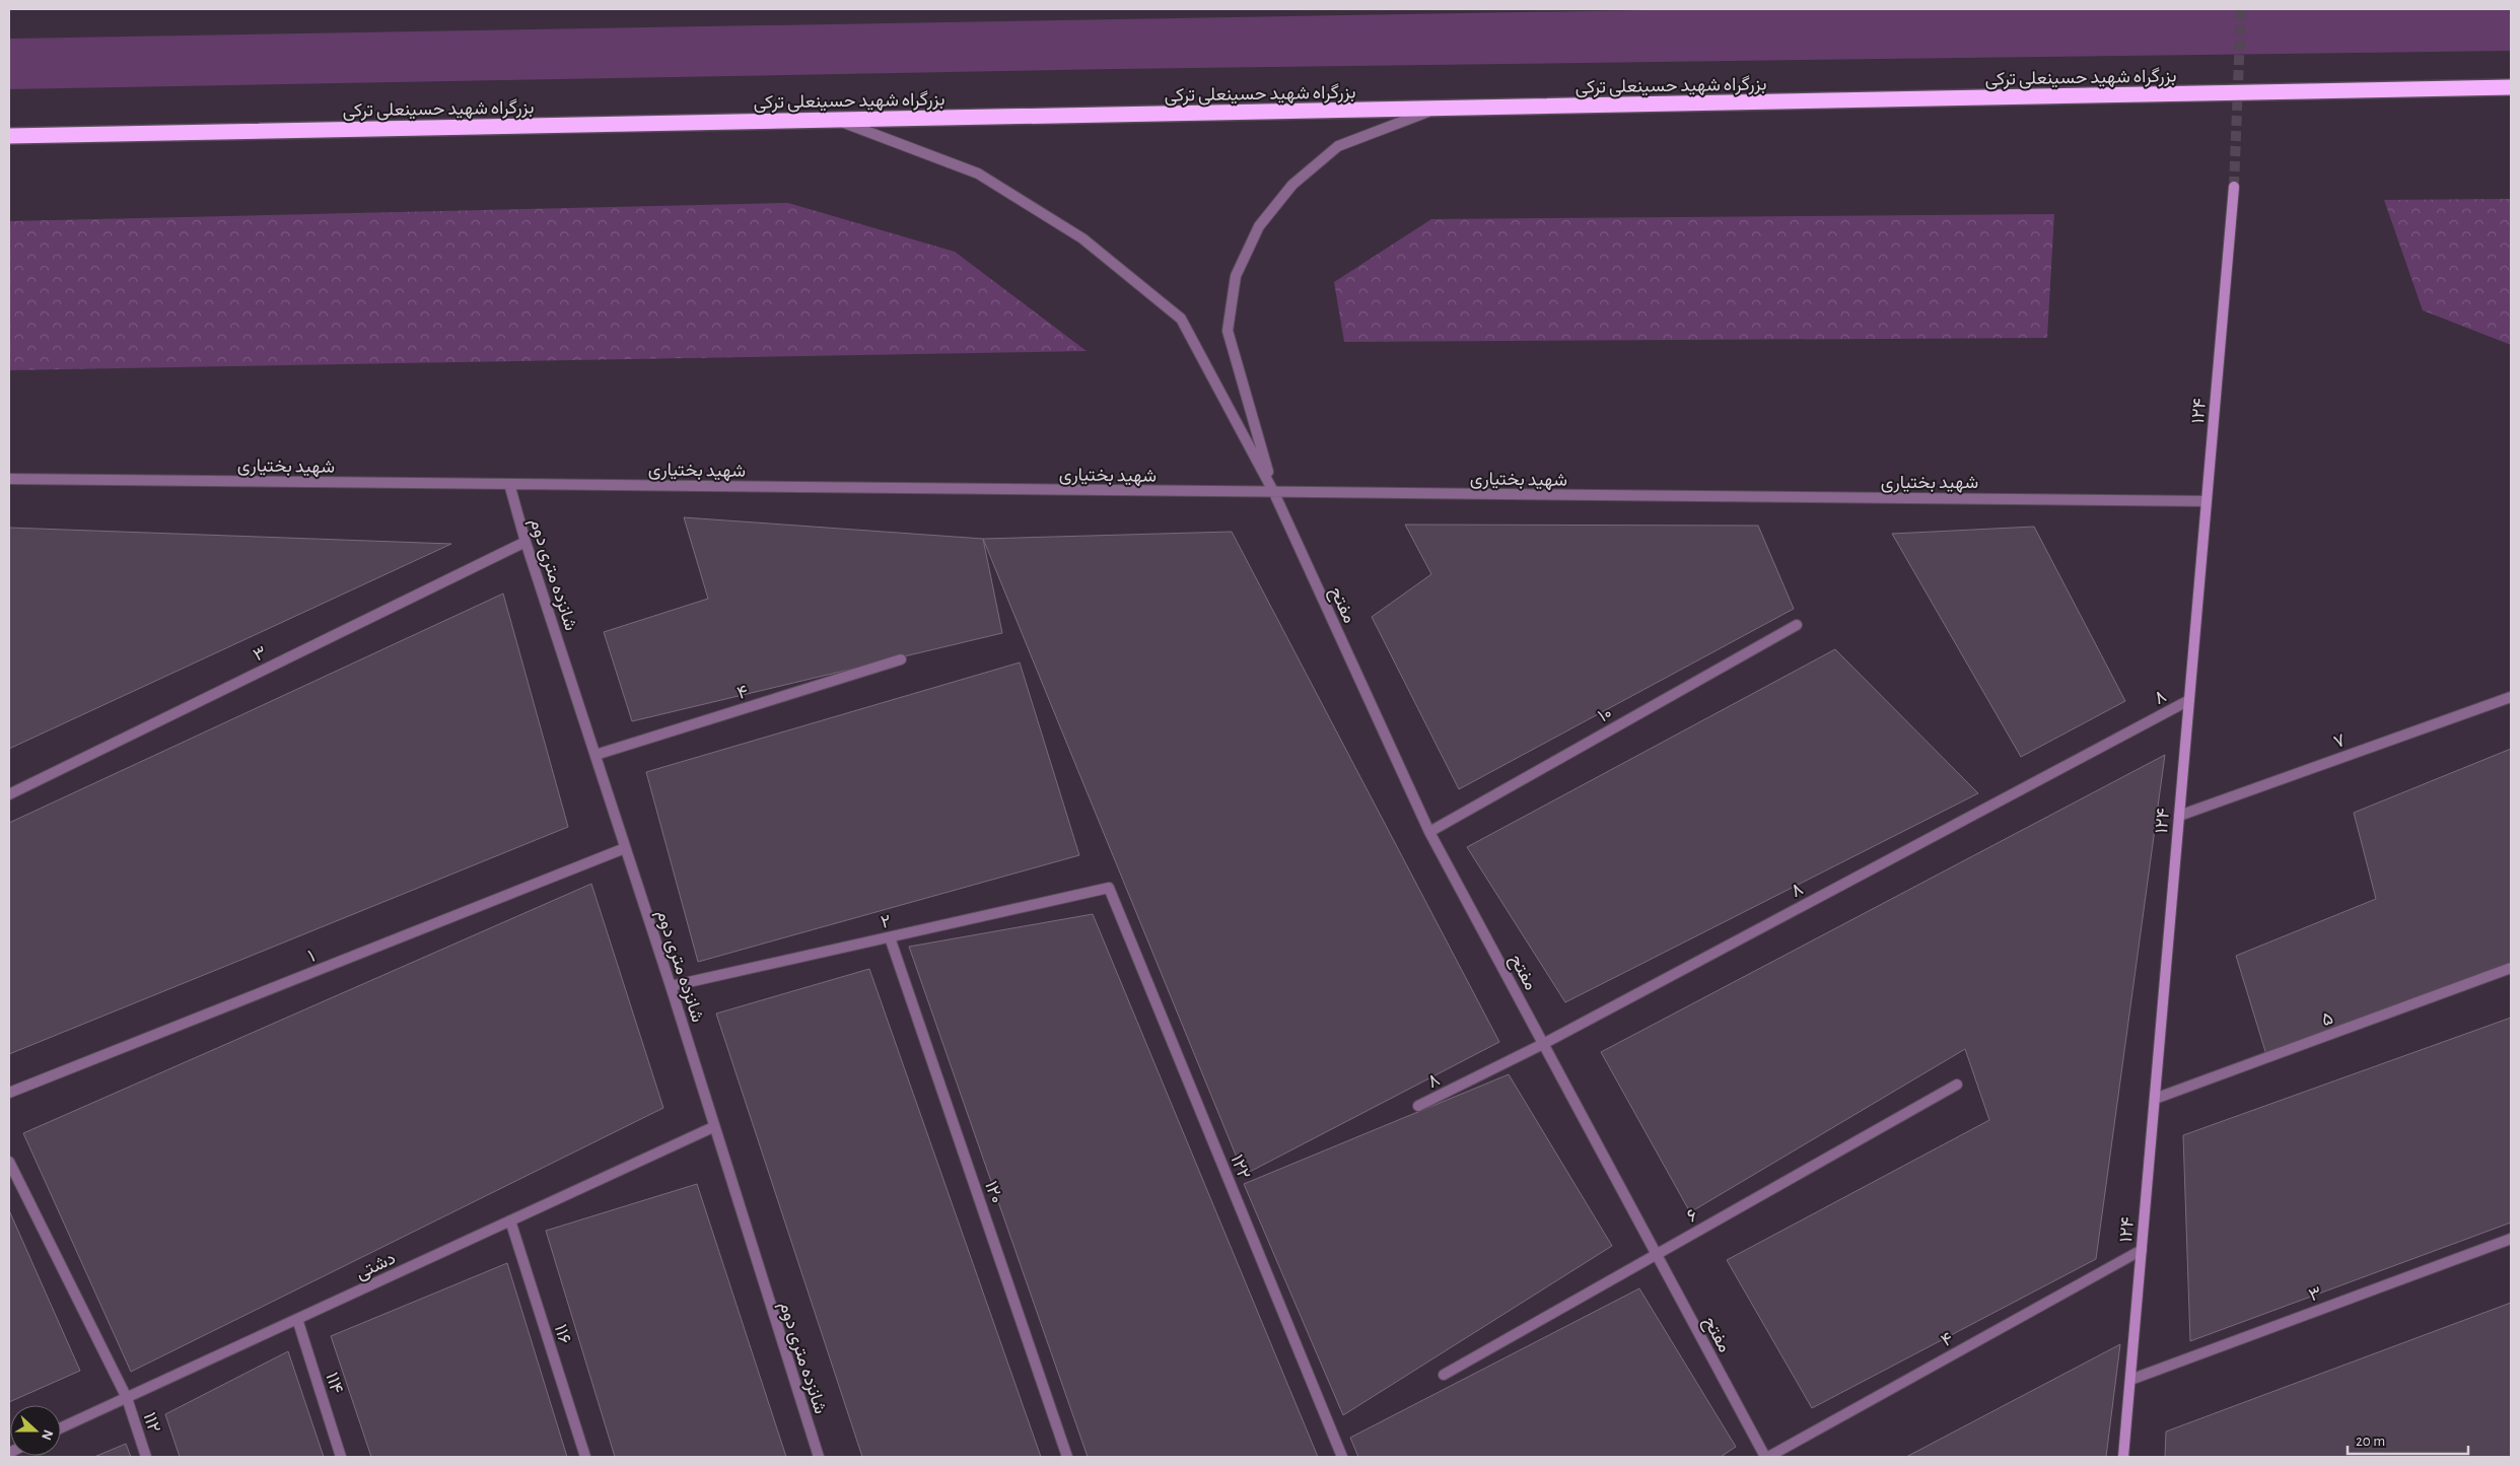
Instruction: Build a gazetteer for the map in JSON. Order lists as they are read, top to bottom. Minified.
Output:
{"streets":{"highway":["بزرگراه شهید حسینعلی ترکی"],"street":["۱۲۴","شهید بختیاری","شانزده متری دوم","مفتح","۳","۴","۸","۱۰","۷","۲","۱","۵","۱۲۲","۱۲۰","۶","دشتی","۱۱۶","۱۱۴","۱۱۲"]},"crossings":[["۱۲۴","شهید بختیاری"],["۱۲۴","۳"],["۱۲۴","۴"],["۱۲۴","۸"],["۱۲۴","۷"],["۱۲۴","۵"],["شهید بختیاری","شانزده متری دوم"],["شهید بختیاری","مفتح"],["شانزده متری دوم","۳"],["شانزده متری دوم","۴"],["شانزده متری دوم","۲"],["شانزده متری دوم","۱"],["شانزده متری دوم","دشتی"],["مفتح","۴"],["مفتح","۸"],["مفتح","۱۰"],["مفتح","۶"],["۲","۱۲۲"],["۲","۱۲۰"],["دشتی","۱۱۶"],["دشتی","۱۱۴"],["دشتی","۱۱۲"]],"scale_bar":"20 m","north":"right"}
